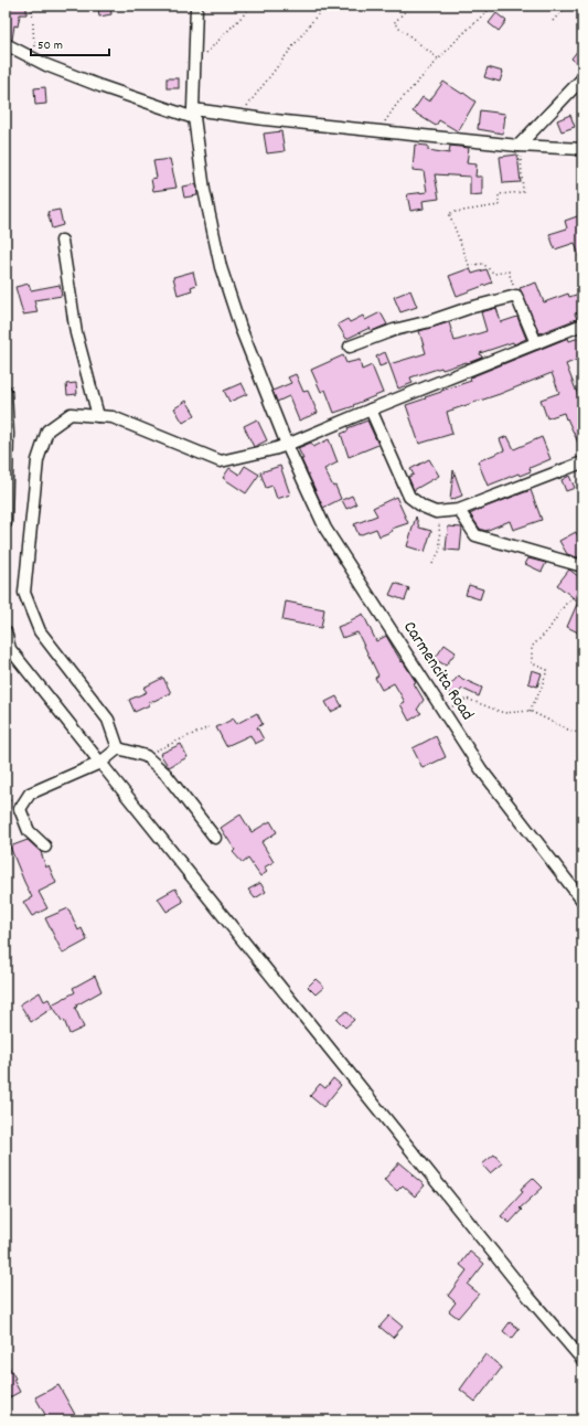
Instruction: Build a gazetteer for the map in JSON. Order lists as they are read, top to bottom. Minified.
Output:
{"streets":{"street":["Carmencita Road"]},"scale_bar":"50 m"}
